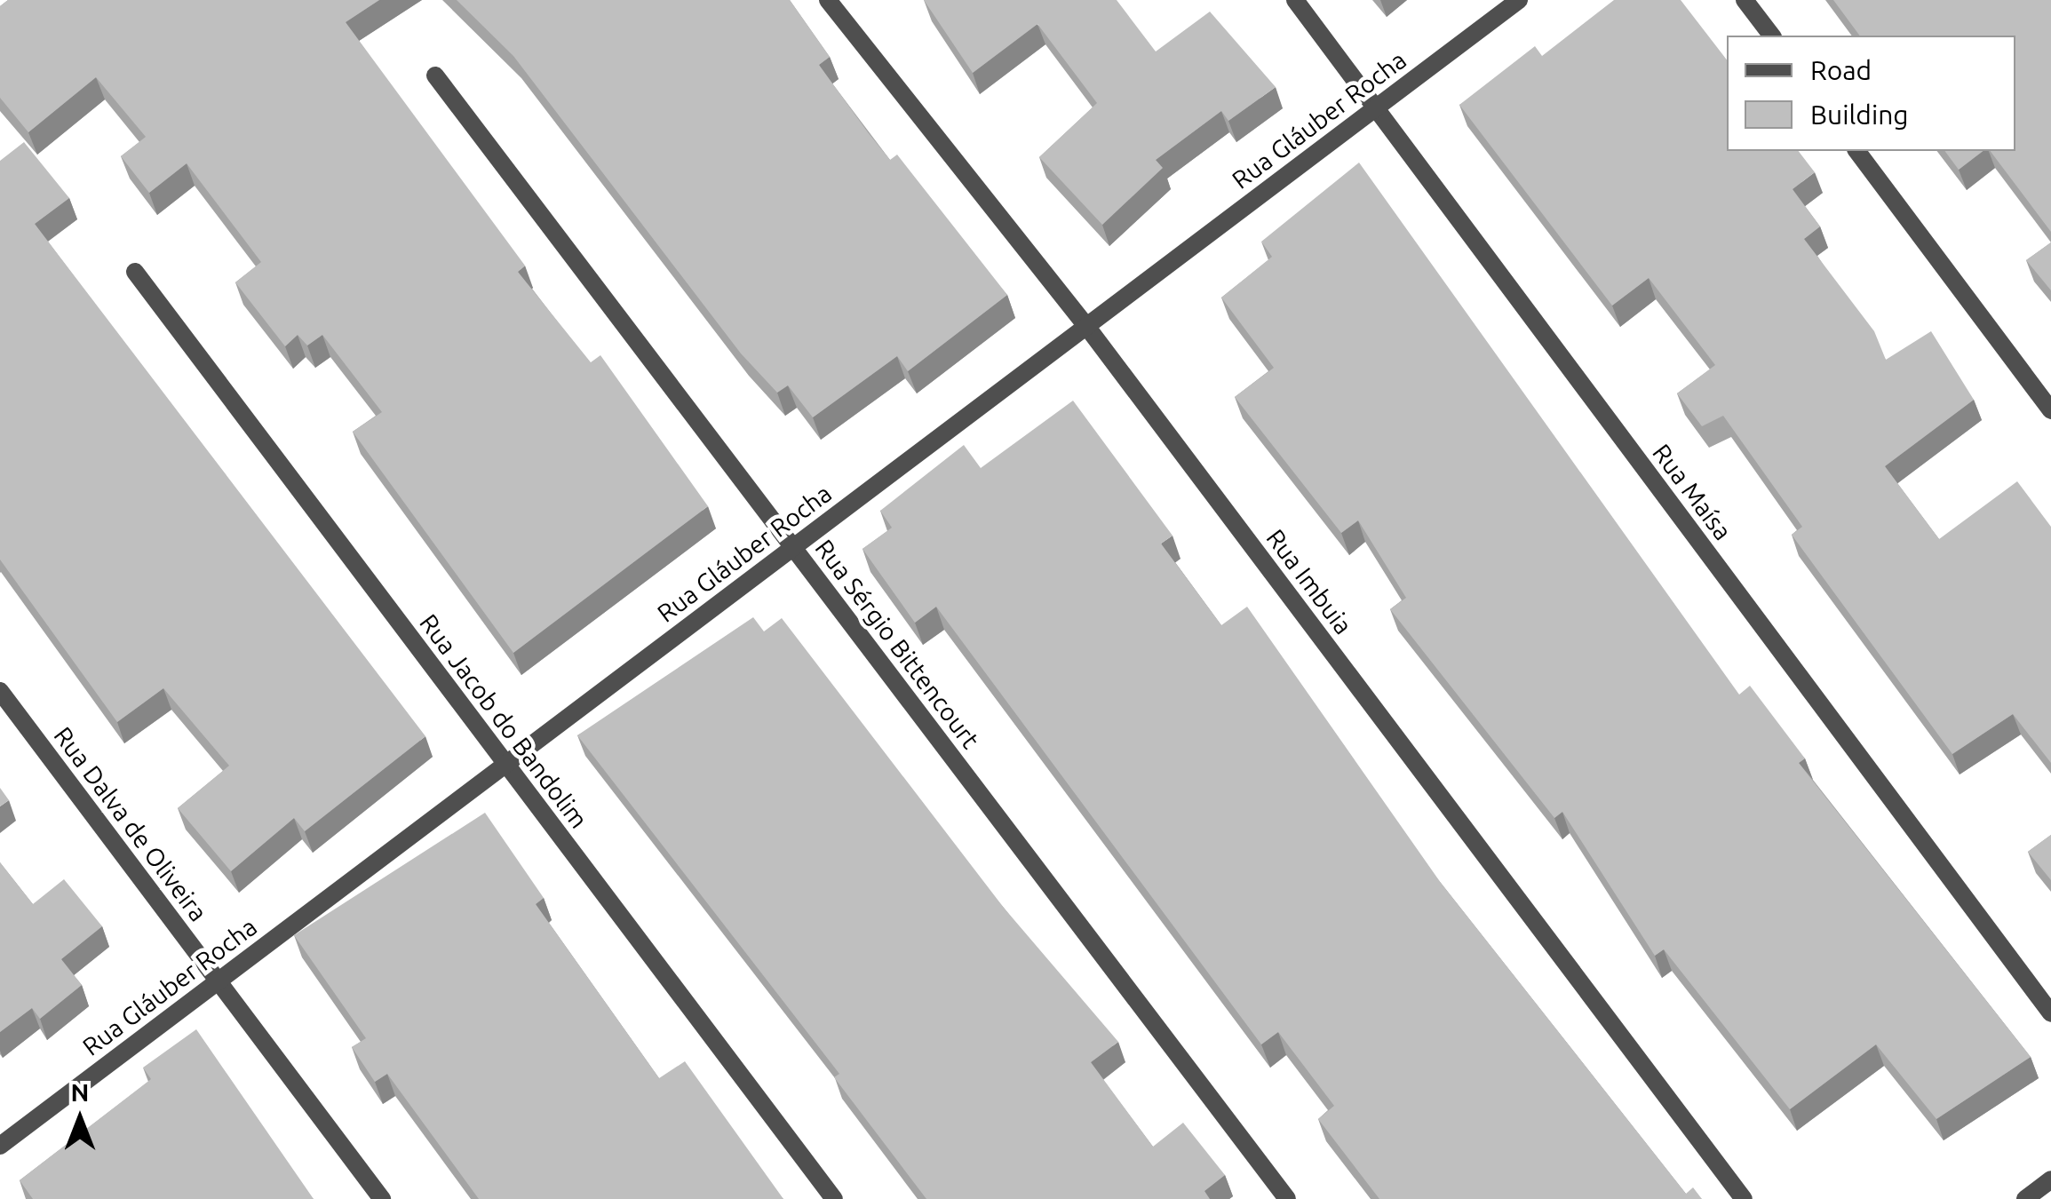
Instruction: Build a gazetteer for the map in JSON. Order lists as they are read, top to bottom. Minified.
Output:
{"streets":{"street":["Rua Gláuber Rocha","Rua Maísa","Rua Imbuia","Rua Sérgio Bittencourt","Rua Jacob do Bandolim","Rua Dalva de Oliveira"]},"crossings":[["Rua Gláuber Rocha","Rua Maísa"],["Rua Gláuber Rocha","Rua Imbuia"],["Rua Gláuber Rocha","Rua Sérgio Bittencourt"],["Rua Gláuber Rocha","Rua Jacob do Bandolim"],["Rua Gláuber Rocha","Rua Dalva de Oliveira"]],"legend":["Road","Building"],"north":"top"}
